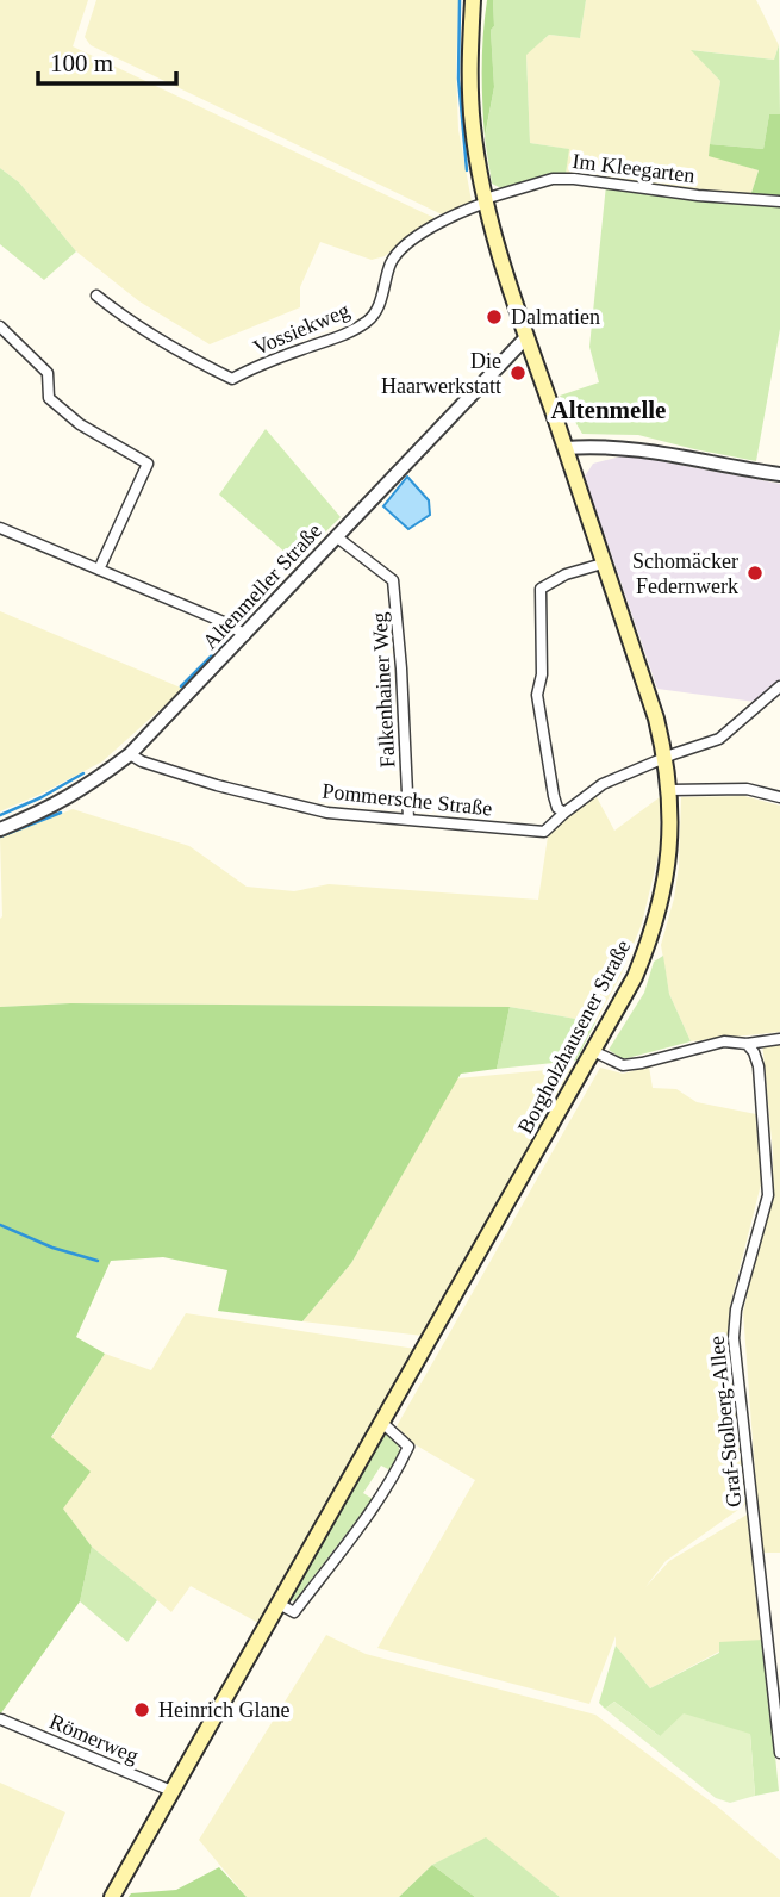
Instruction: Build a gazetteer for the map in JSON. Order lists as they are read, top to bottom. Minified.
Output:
{"streets":{"main road":["Borgholzhausener Straße"],"street":["Im Kleegarten","Vossiekweg","Altenmeller Straße","Falkenhainer Weg","Pommersche Straße","Graf-Stolberg-Allee","Römerweg"]},"crossings":[["Im Kleegarten","Vossiekweg"],["Im Kleegarten","Borgholzhausener Straße"],["Vossiekweg","Borgholzhausener Straße"],["Altenmeller Straße","Falkenhainer Weg"],["Altenmeller Straße","Pommersche Straße"],["Altenmeller Straße","Borgholzhausener Straße"],["Falkenhainer Weg","Pommersche Straße"],["Pommersche Straße","Borgholzhausener Straße"],["Borgholzhausener Straße","Römerweg"]],"districts":["Altenmelle"],"places":["Dalmatien","Die Haarwerkstatt","Schomäcker Federnwerk","Heinrich Glane"],"scale_bar":"100 m"}
